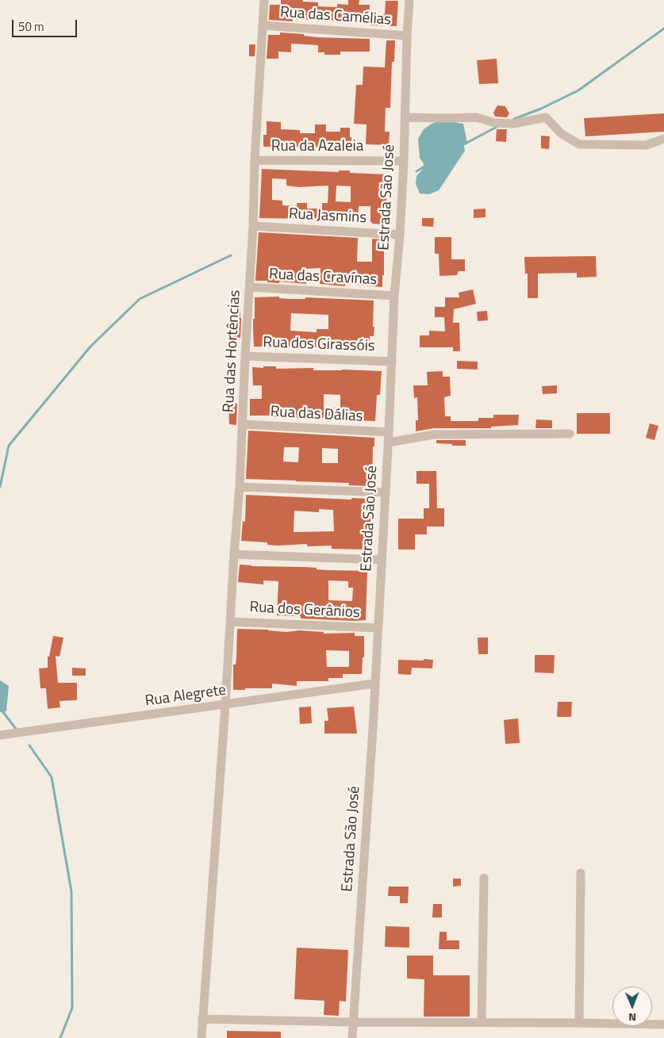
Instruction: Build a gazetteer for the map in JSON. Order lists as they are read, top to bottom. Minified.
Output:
{"streets":{"street":["Rua das Camélias","Rua da Azaleia","Estrada São José","Rua Jasmins","Rua das Cravínas","Rua dos Girassóis","Rua das Hortências","Rua das Dálias","Rua dos Gerânios","Rua Alegrete"]},"crossings":[["Rua das Camélias","Estrada São José"],["Rua das Camélias","Rua das Hortências"],["Rua da Azaleia","Estrada São José"],["Rua da Azaleia","Rua das Hortências"],["Estrada São José","Rua Jasmins"],["Estrada São José","Rua das Cravínas"],["Estrada São José","Rua dos Girassóis"],["Estrada São José","Rua das Dálias"],["Estrada São José","Rua dos Gerânios"],["Estrada São José","Rua Alegrete"],["Rua Jasmins","Rua das Hortências"],["Rua das Cravínas","Rua das Hortências"],["Rua dos Girassóis","Rua das Hortências"],["Rua das Hortências","Rua das Dálias"],["Rua das Hortências","Rua dos Gerânios"],["Rua das Hortências","Rua Alegrete"]],"scale_bar":"50 m","north":"bottom"}
